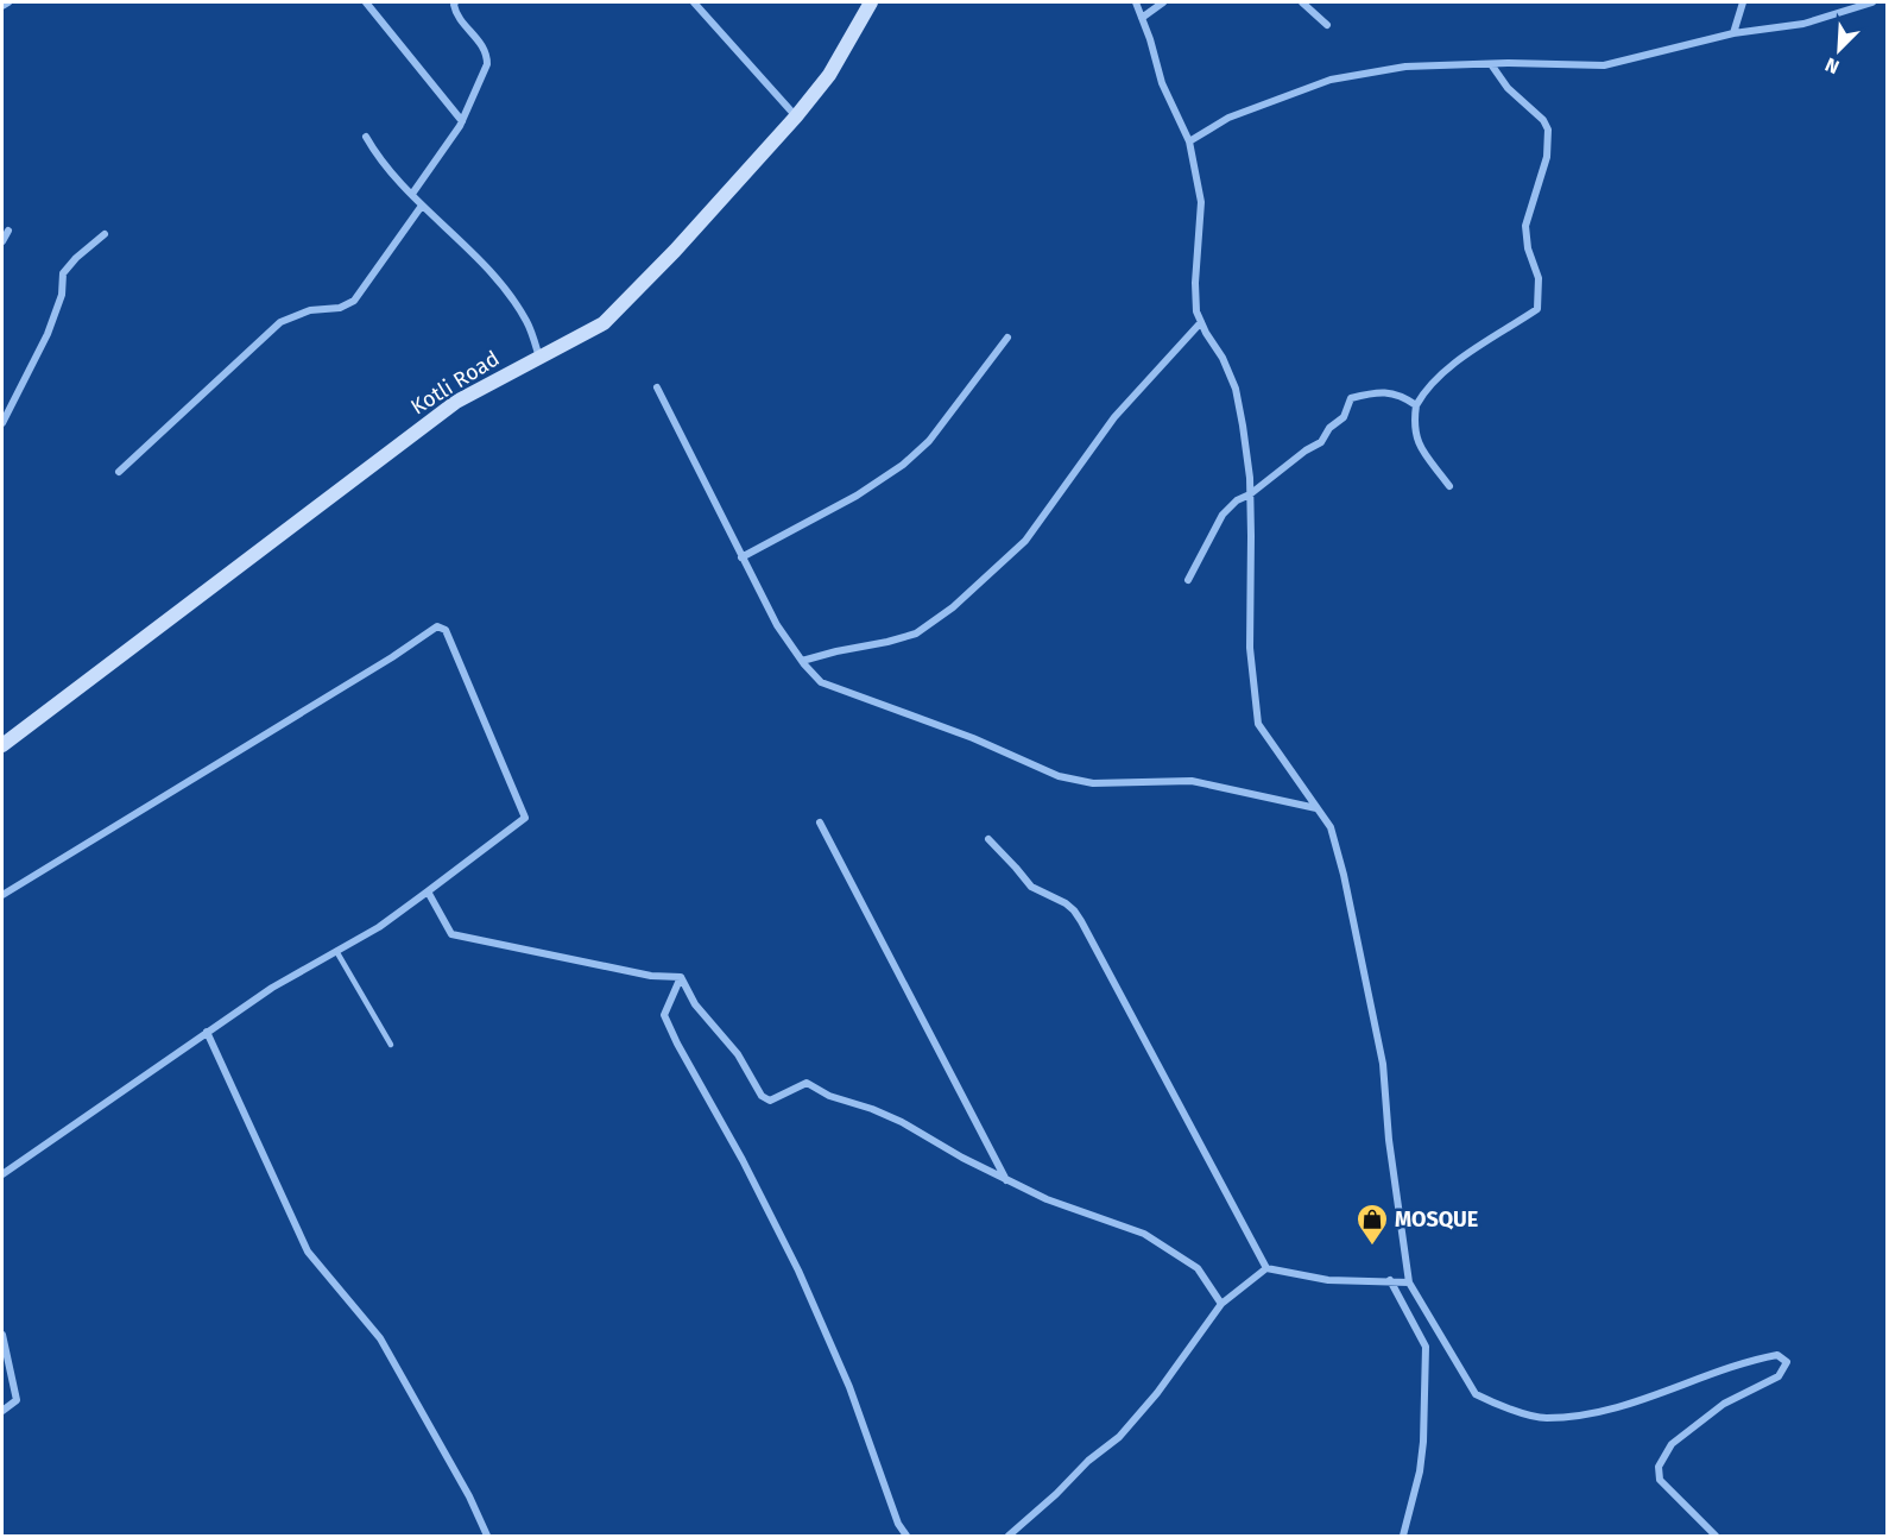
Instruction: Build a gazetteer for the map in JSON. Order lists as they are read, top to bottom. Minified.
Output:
{"streets":{"main road":["Kotli Road"]},"places":{"shop":["MOSQUE"]},"north":"bottom left"}
